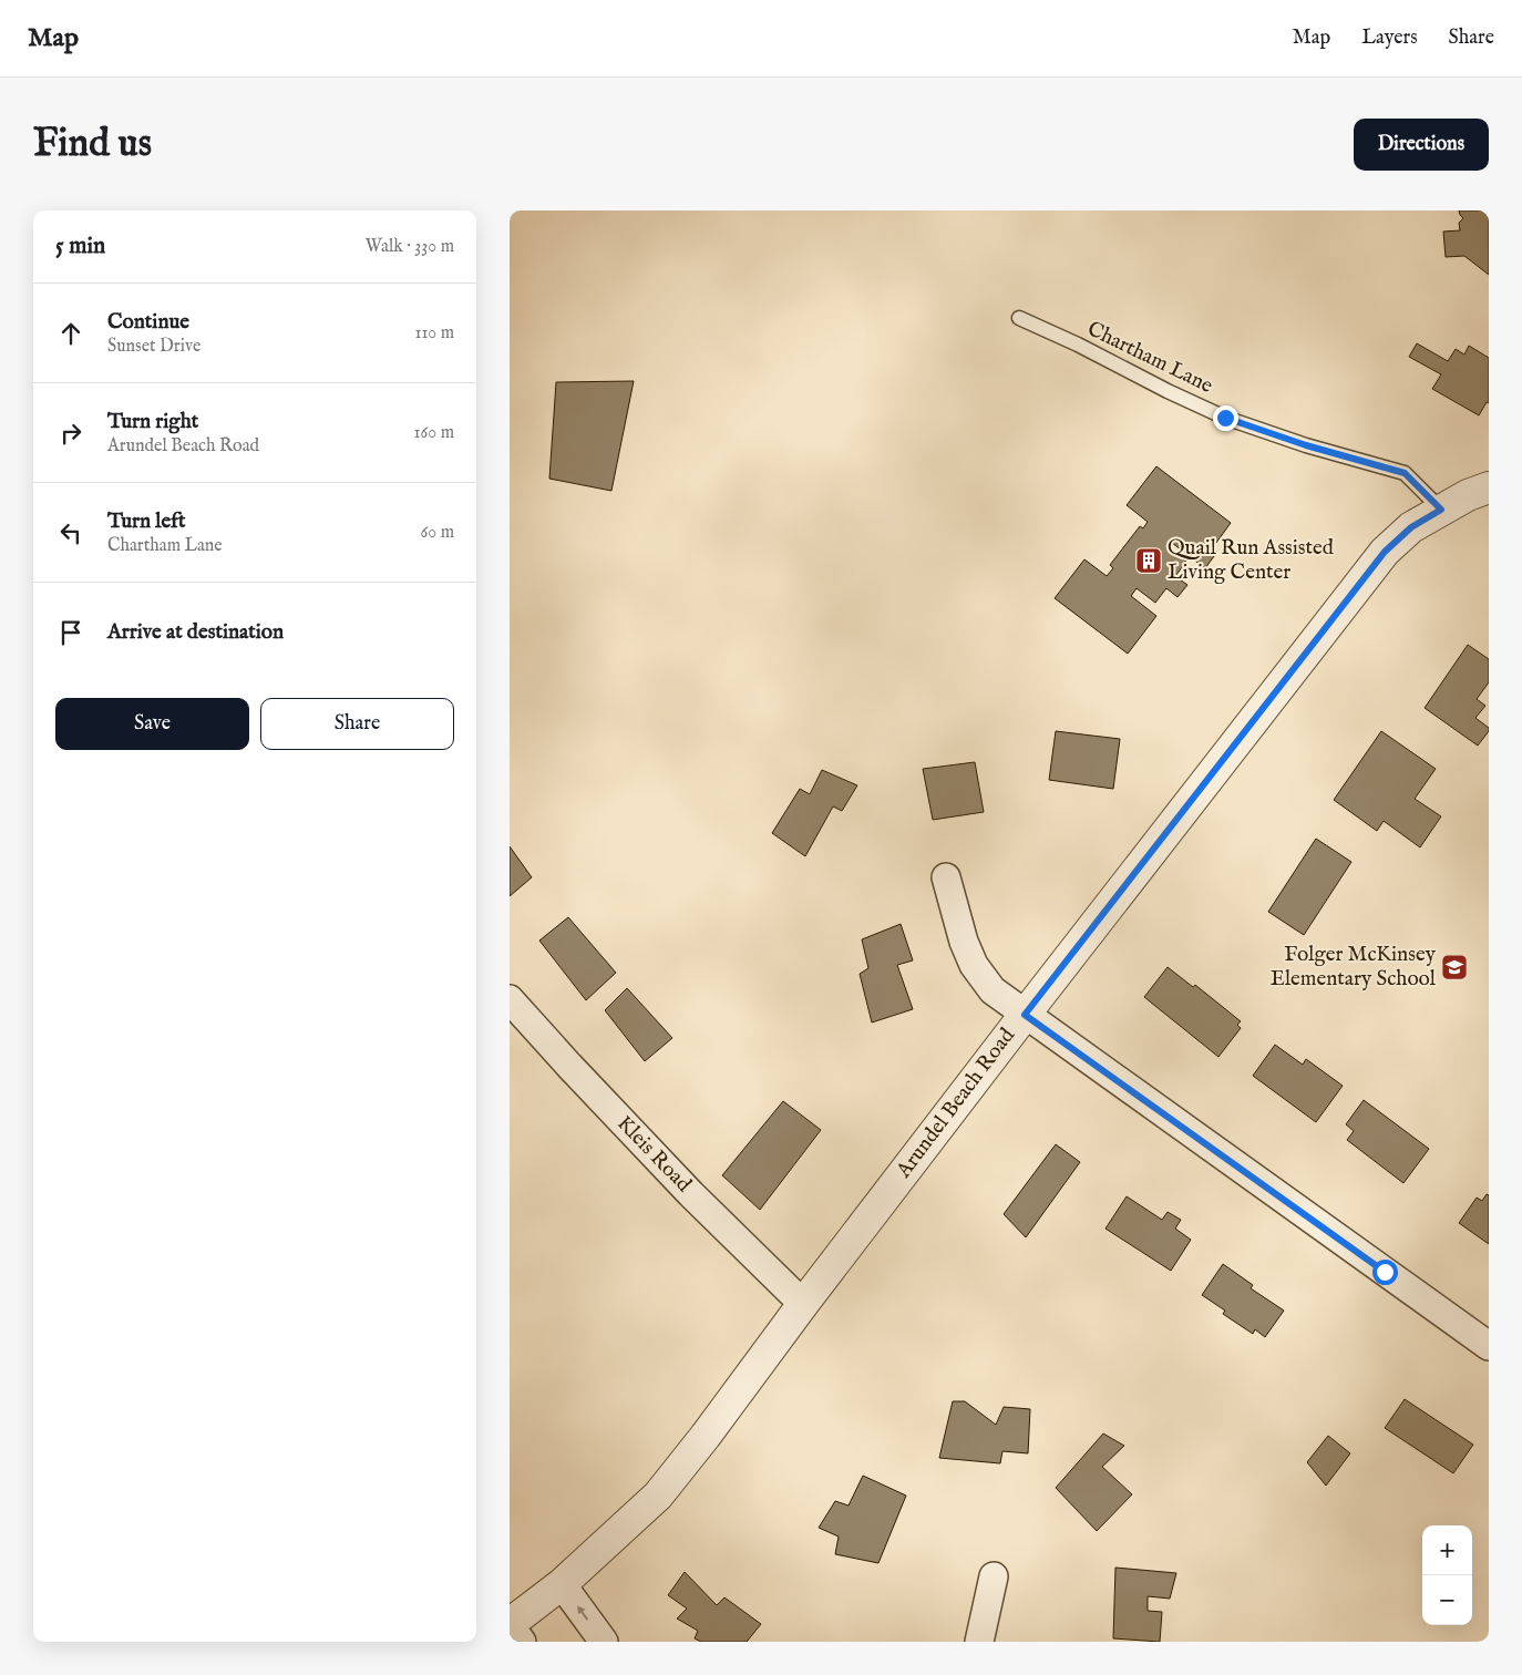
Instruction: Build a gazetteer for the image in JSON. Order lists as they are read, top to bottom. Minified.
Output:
{"streets":{"street":["Arundel Beach Road","Kleis Road"],"lane":["Chartham Lane"]},"crossings":[["Chartham Lane","Arundel Beach Road"],["Arundel Beach Road","Kleis Road"]],"places":{"building":["Quail Run Assisted Living Center"],"school or university":["Folger McKinsey Elementary School"]},"page":{"header":"Map","nav":["Map","Layers","Share"],"buttons":["Directions",["Save","Share"]],"title":"Find us","heading":["5 min","Walk · 330 m"],"list":[["Continue","Sunset Drive","110 m"],["Turn right","Arundel Beach Road","160 m"],["Turn left","Chartham Lane","60 m"],"Arrive at destination"],"map_buttons":["+","−"]}}
